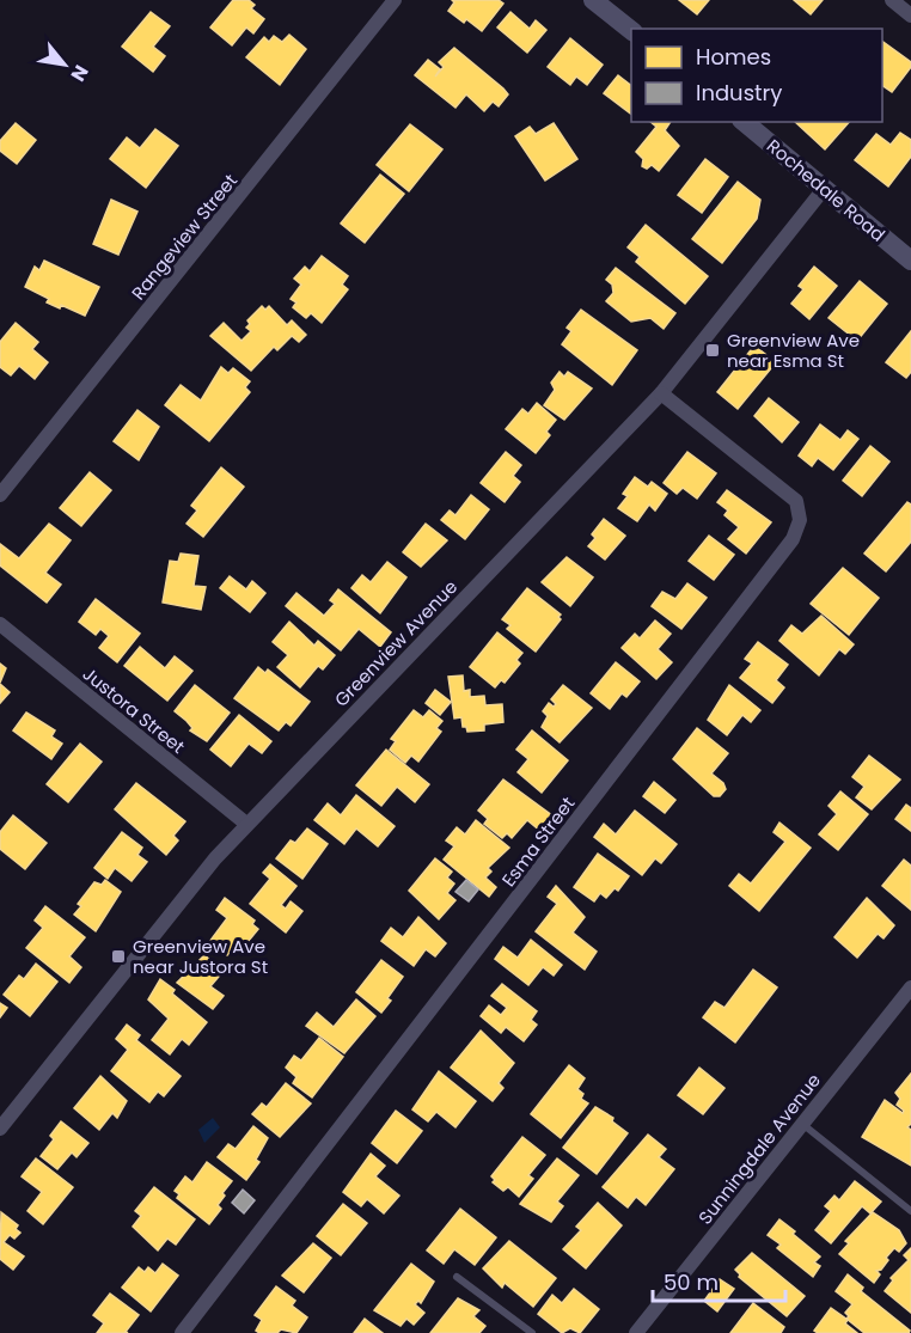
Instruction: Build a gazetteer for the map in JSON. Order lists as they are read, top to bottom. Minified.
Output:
{"streets":{"main road":["Rochedale Road"],"street":["Rangeview Street","Greenview Avenue","Justora Street","Esma Street","Sunningdale Avenue"]},"crossings":[["Rochedale Road","Greenview Avenue"],["Greenview Avenue","Justora Street"],["Greenview Avenue","Esma Street"]],"places":{"transit":["Greenview Ave near Esma St","Greenview Ave near Justora St"]},"legend":["Homes","Industry"],"scale_bar":"50 m","north":"bottom right"}
